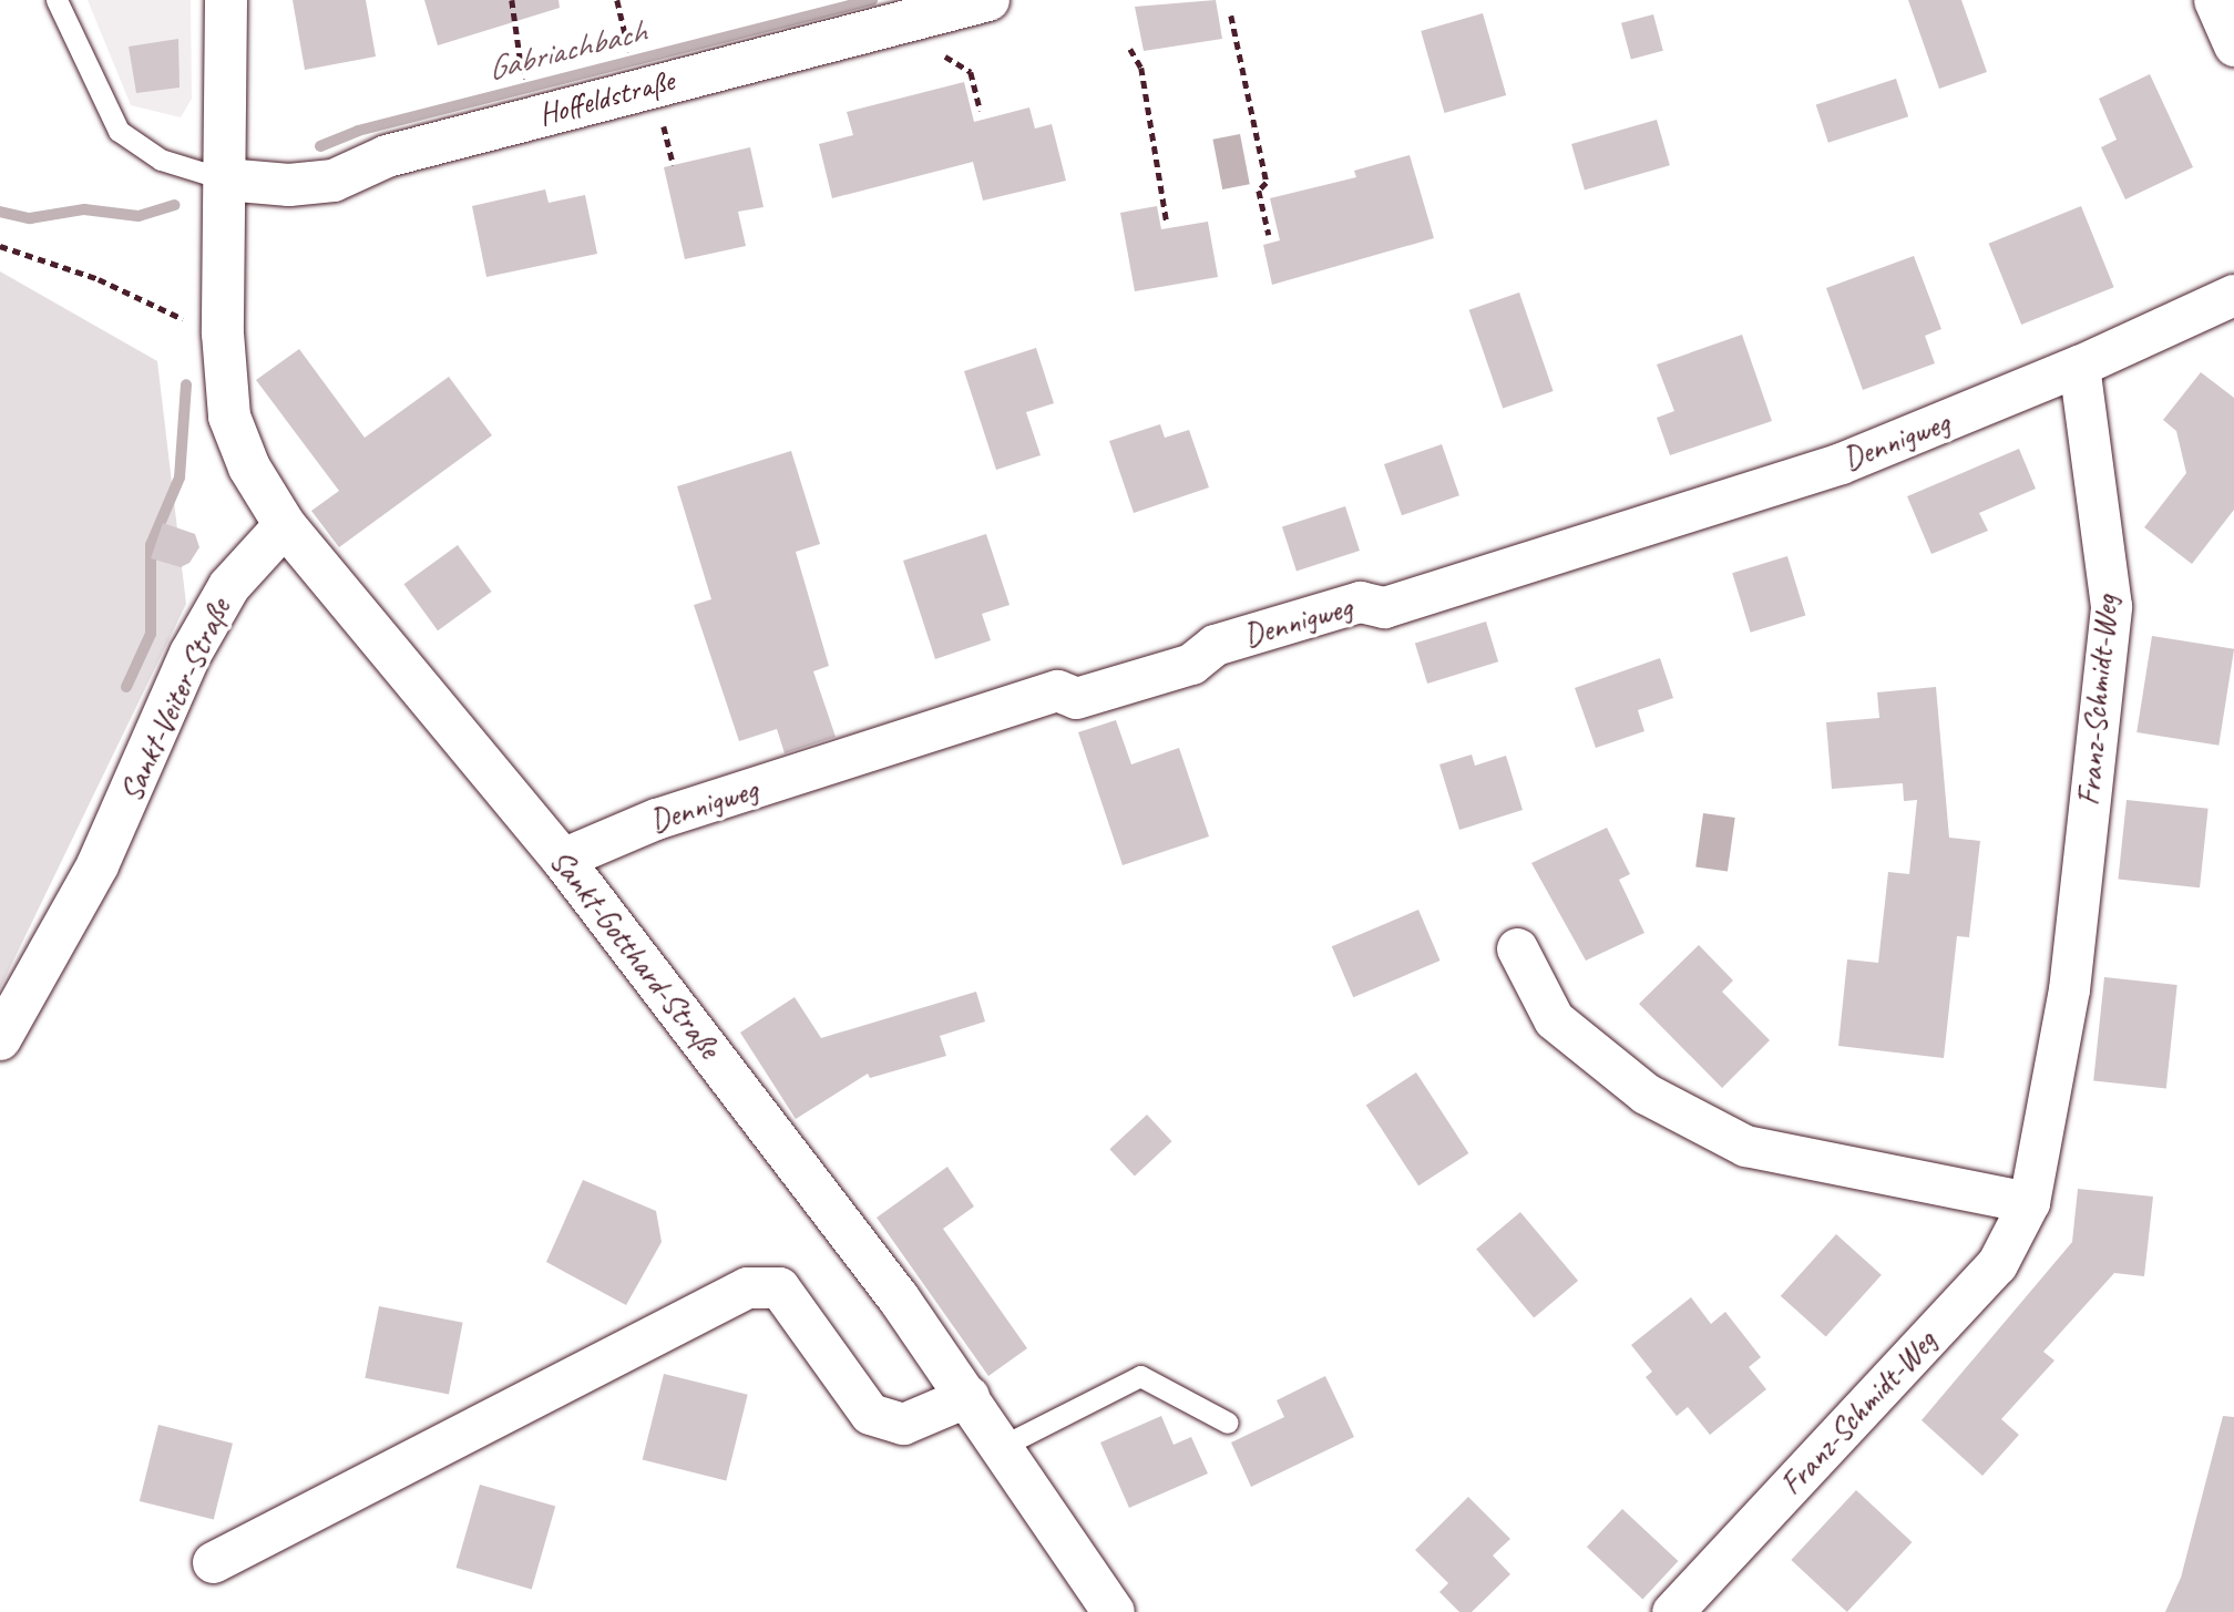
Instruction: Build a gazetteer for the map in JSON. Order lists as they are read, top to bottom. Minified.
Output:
{"streets":{"main road":["Hoffeldstraße","Sankt-Veiter-Straße","Sankt-Gotthard-Straße"],"street":["Dennigweg","Franz-Schmidt-Weg"]},"crossings":[["Dennigweg","Franz-Schmidt-Weg"],["Dennigweg","Sankt-Gotthard-Straße"],["Sankt-Veiter-Straße","Sankt-Gotthard-Straße"]],"water":["Gabriachbach"]}
